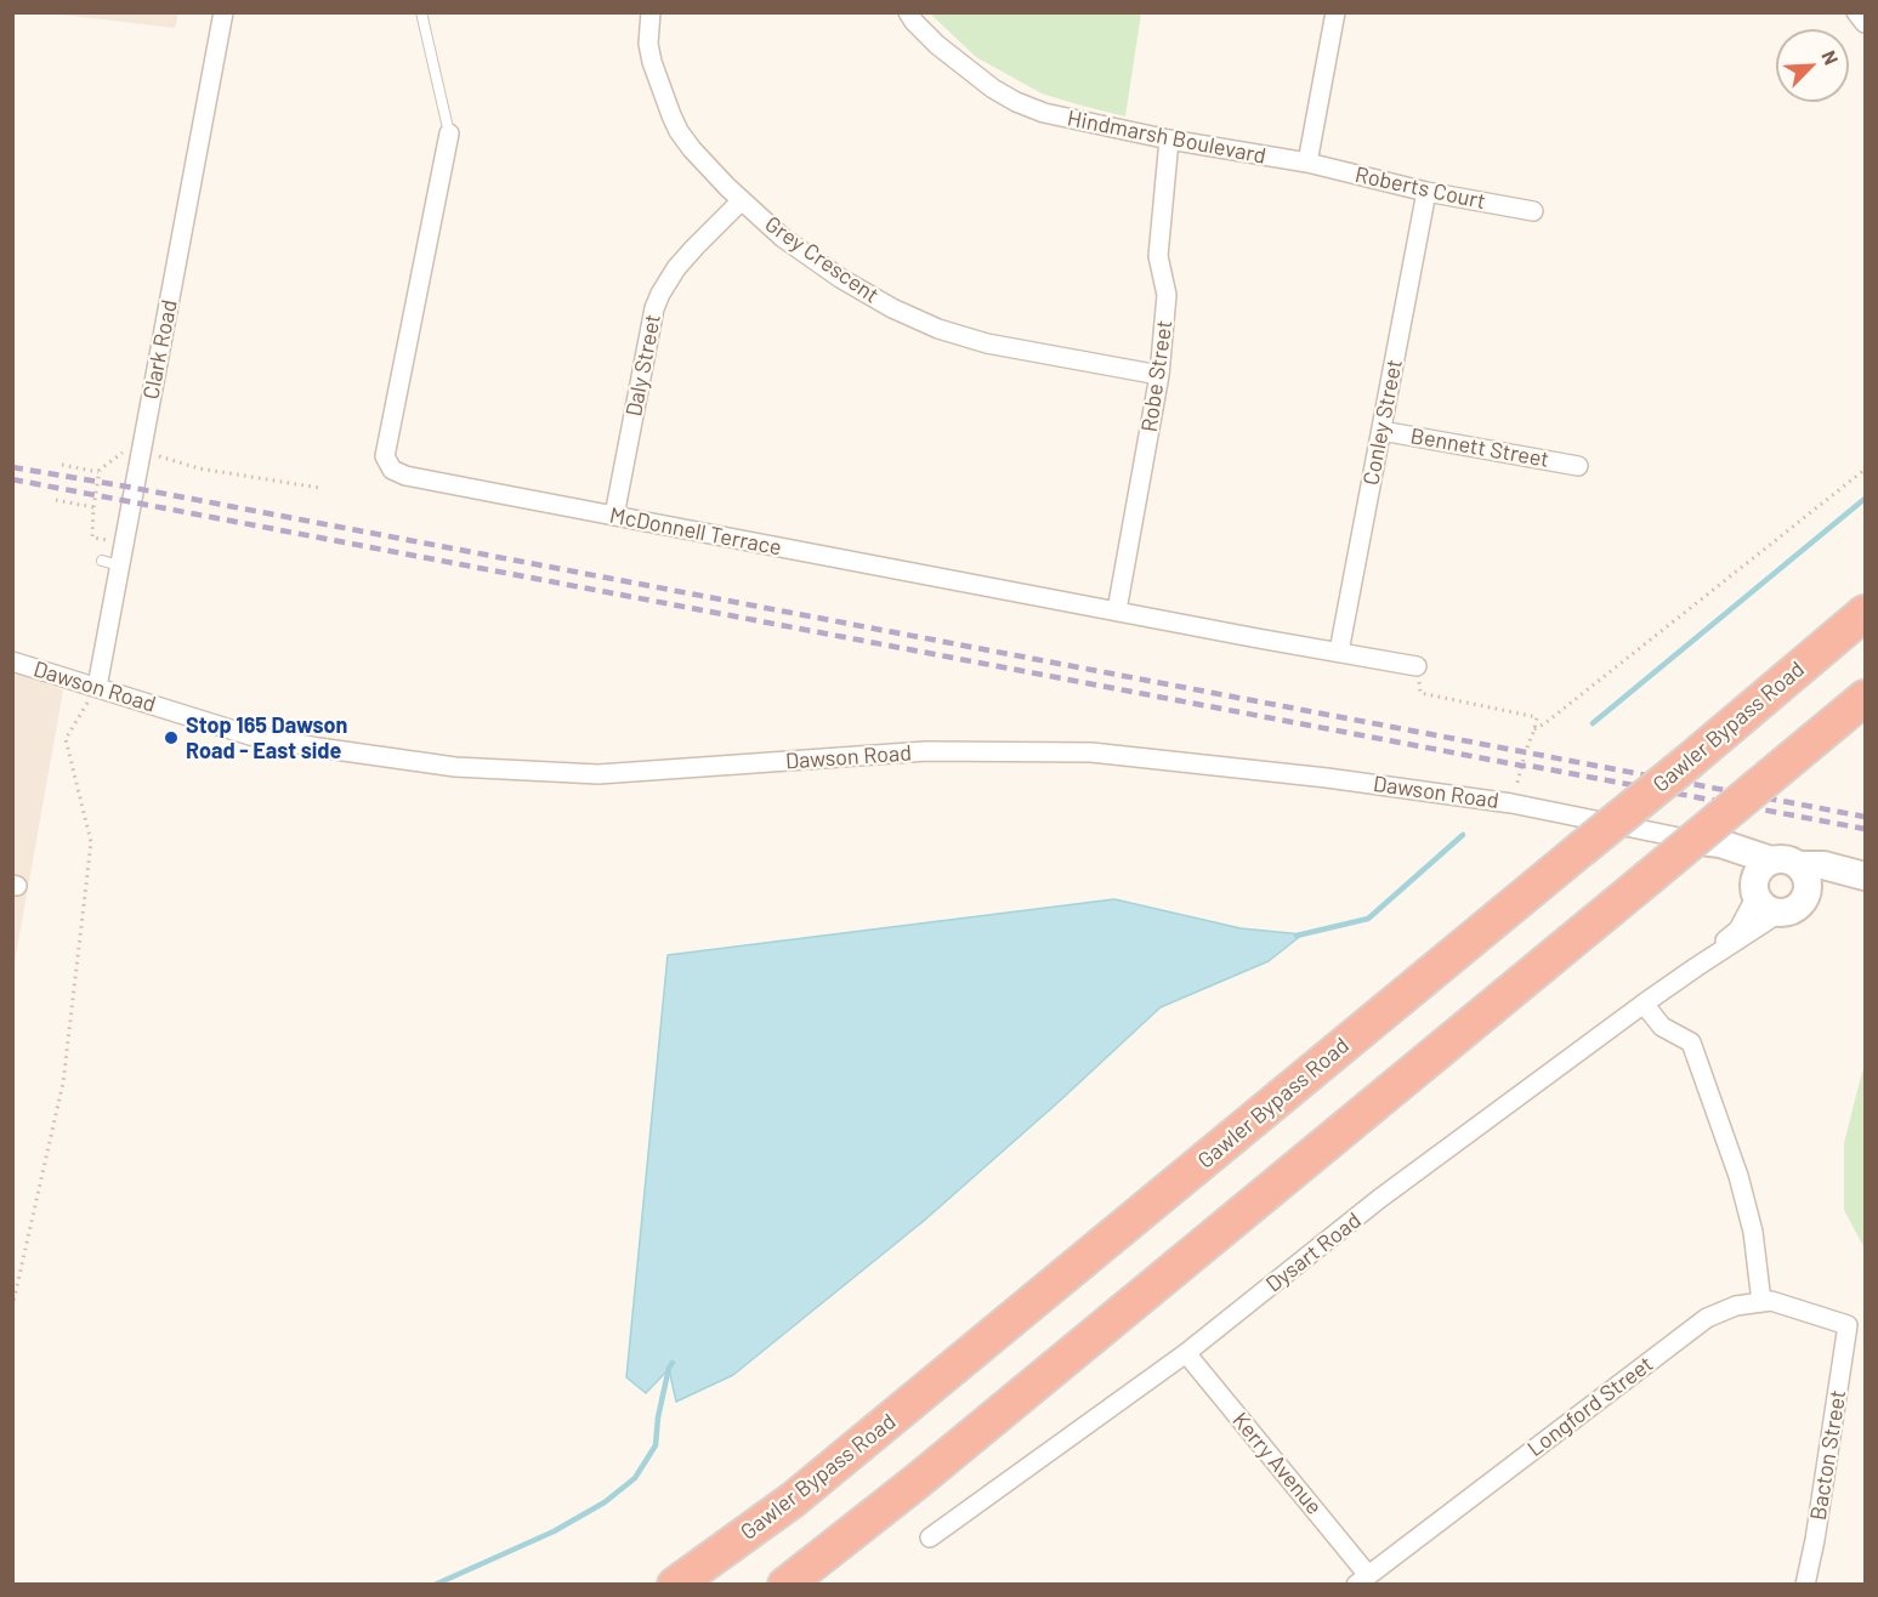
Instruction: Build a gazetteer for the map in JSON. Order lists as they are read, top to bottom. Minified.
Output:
{"streets":{"highway":["Gawler Bypass Road"],"street":["Hindmarsh Boulevard","Roberts Court","Grey Crescent","Clark Road","Daly Street","Robe Street","Conley Street","Bennett Street","McDonnell Terrace","Dawson Road","Dysart Road","Longford Street","Bacton Street","Kerry Avenue"]},"crossings":[["Hindmarsh Boulevard","Roberts Court"],["Hindmarsh Boulevard","Robe Street"],["Roberts Court","Conley Street"],["Grey Crescent","Daly Street"],["Grey Crescent","Robe Street"],["Clark Road","Dawson Road"],["Daly Street","McDonnell Terrace"],["Robe Street","McDonnell Terrace"],["Conley Street","Bennett Street"],["Conley Street","McDonnell Terrace"],["Dawson Road","Dysart Road"],["Dysart Road","Kerry Avenue"],["Longford Street","Bacton Street"],["Longford Street","Kerry Avenue"]],"places":["Stop 165 Dawson Road - East side"],"north":"top right"}
